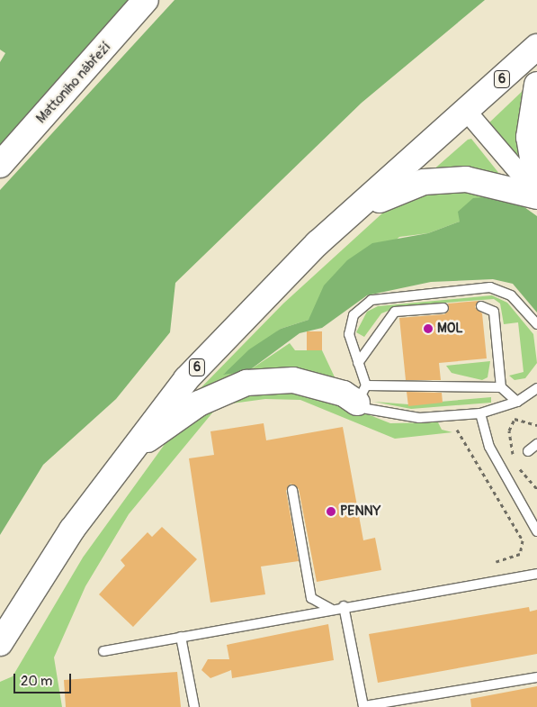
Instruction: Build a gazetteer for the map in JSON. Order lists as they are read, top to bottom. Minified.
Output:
{"streets":{"main road":["6","Mattoniho nábřeží"]},"places":["MOL","PENNY"],"scale_bar":"20 m"}
